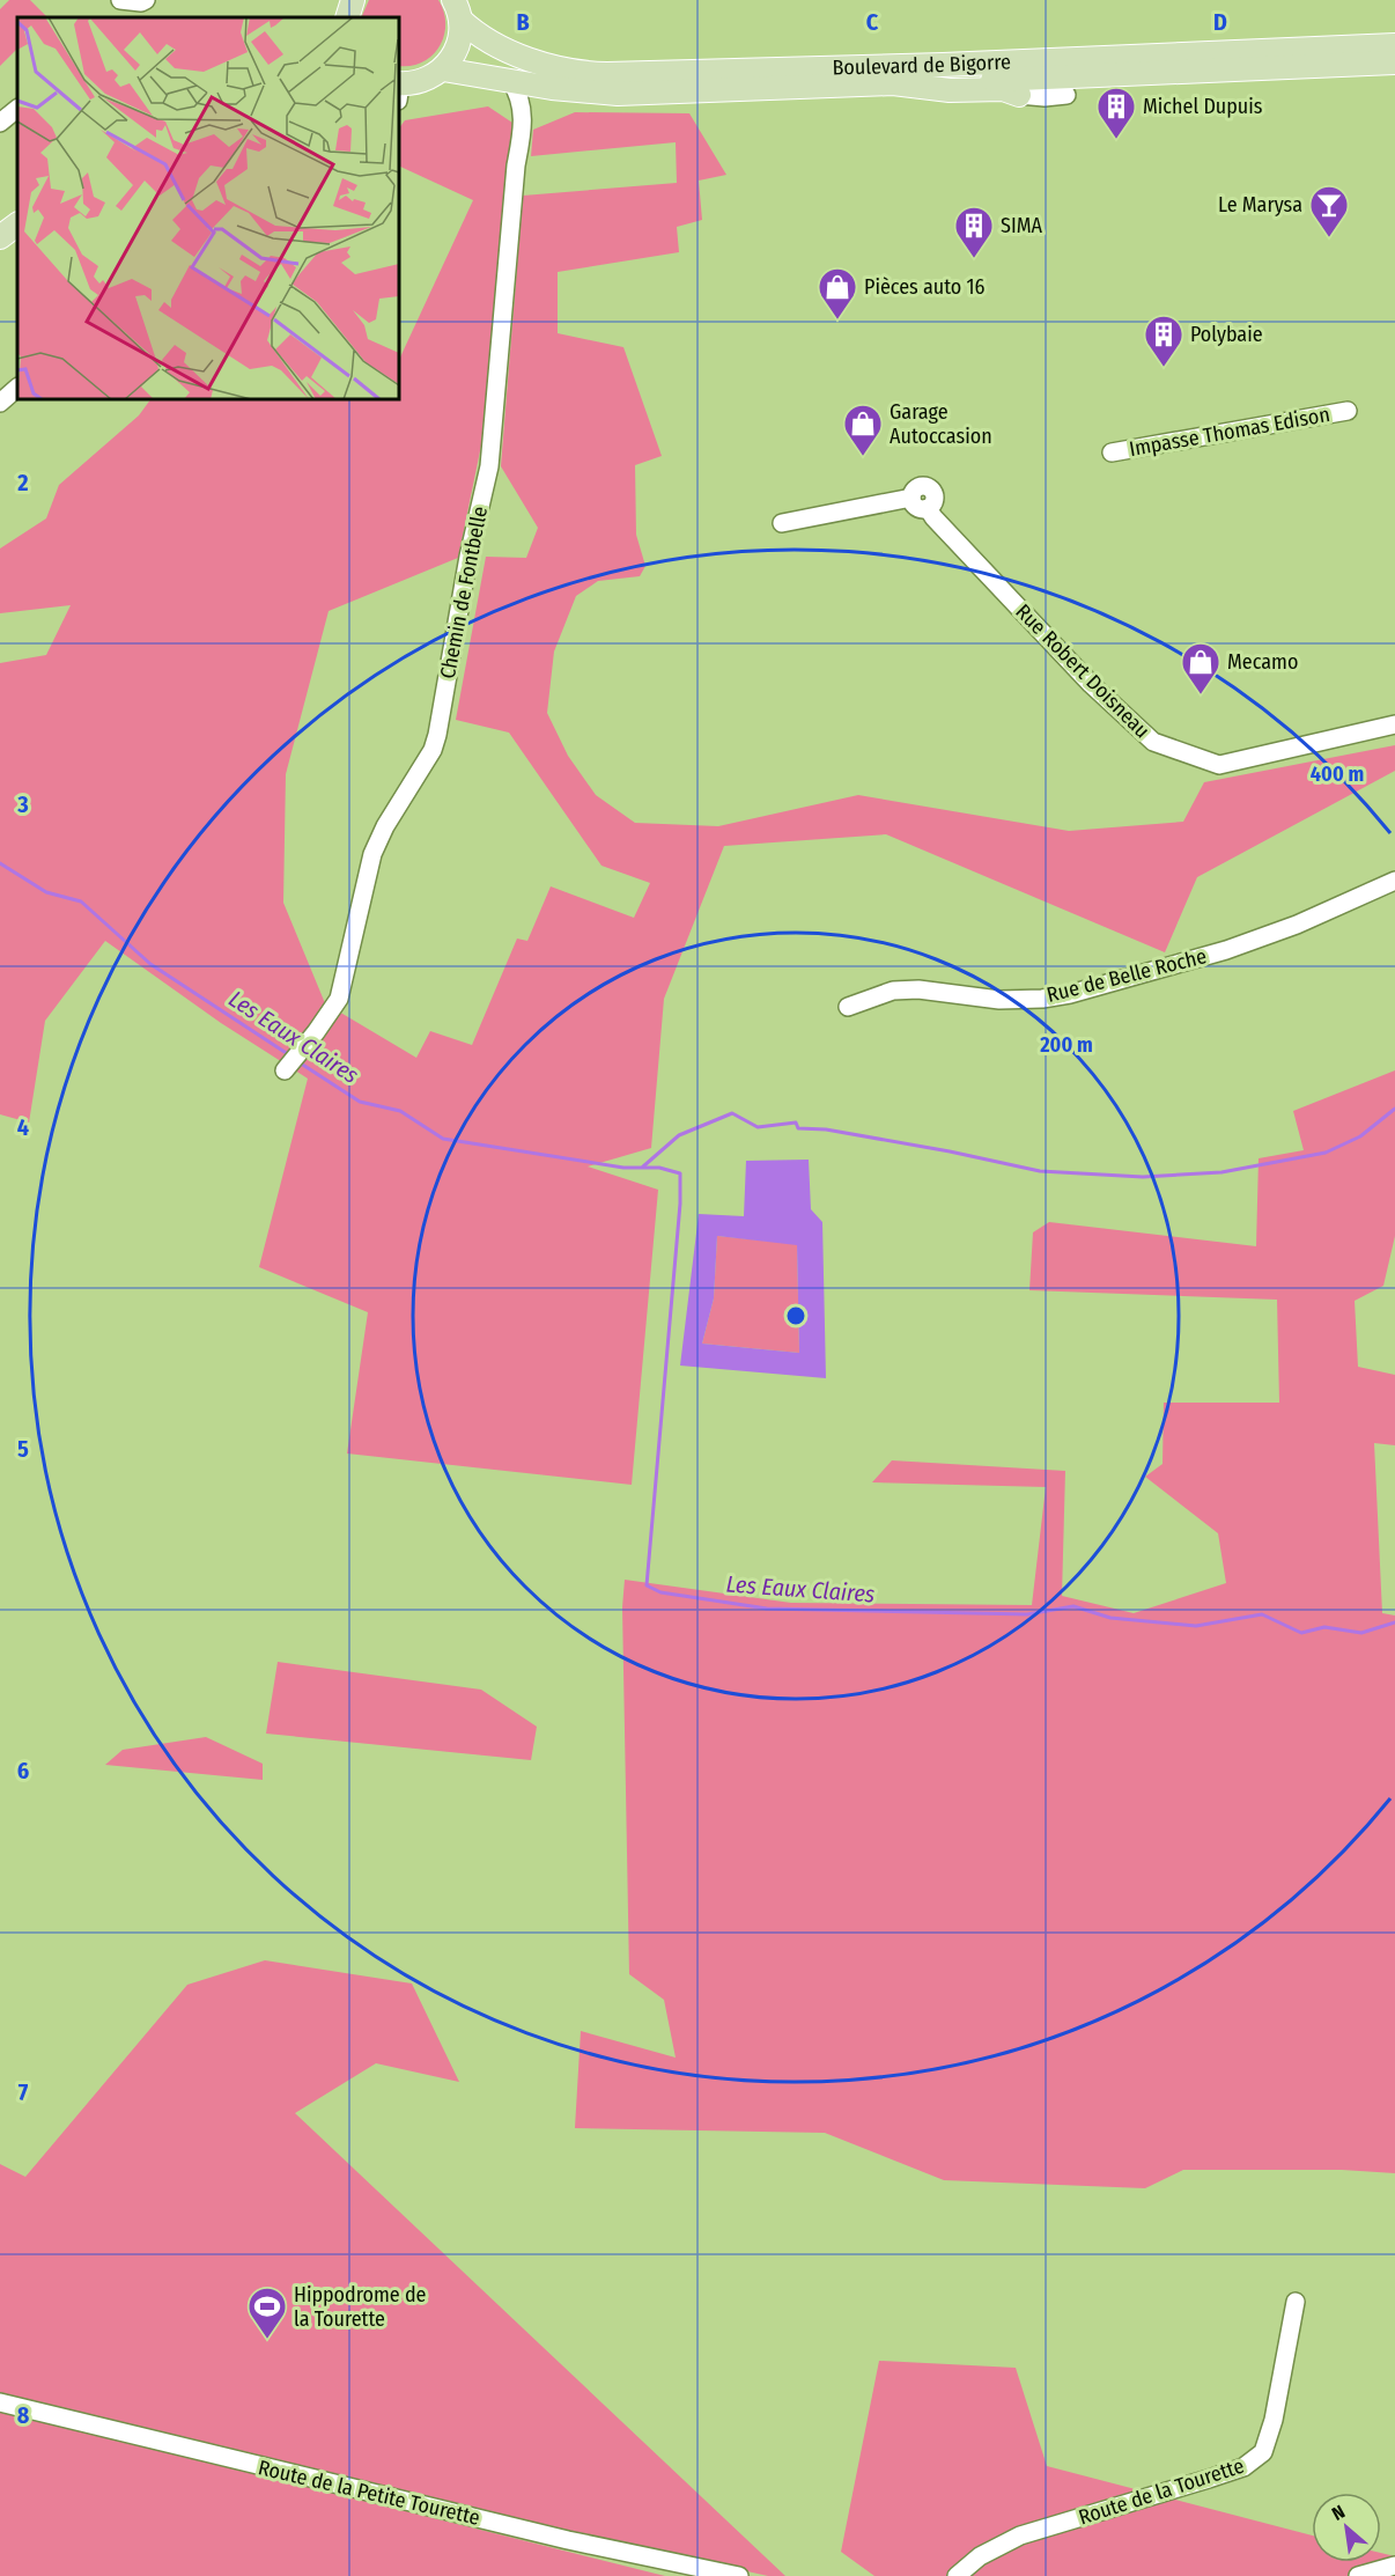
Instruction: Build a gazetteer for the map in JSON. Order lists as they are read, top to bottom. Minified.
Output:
{"streets":{"main road":["Boulevard de Bigorre"],"street":["Impasse Thomas Edison","Chemin de Fontbelle","Rue Robert Doisneau","Rue de Belle Roche","Route de la Tourette","Route de la Petite Tourette"]},"water":["Les Eaux Claires"],"places":{"building":["Michel Dupuis","SIMA","Polybaie"],"bar":["Le Marysa"],"shop":["Pièces auto 16","Garage Autoccasion","Mecamo"],"sports":["Hippodrome de la Tourette"]},"north":"top left","grid":{"columns":["B","C","D"],"rows":["2","3","4","5","6","7","8"]},"rings":["400 m","200 m"]}
